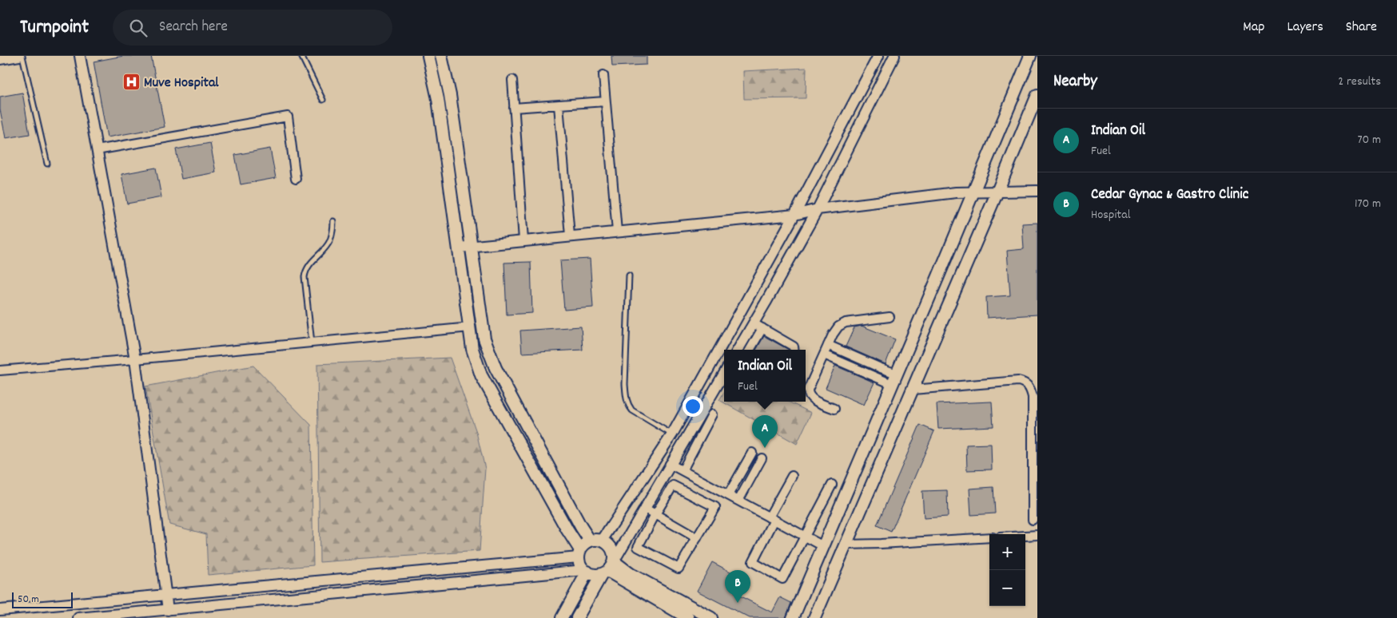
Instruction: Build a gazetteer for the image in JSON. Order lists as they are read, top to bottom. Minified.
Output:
{"places":{"hospital":["Muve Hospital"]},"scale_bar":"50 m","page":{"header":"Turnpoint","search":"Search here","nav":["Map","Layers","Share"],"heading":["Nearby","2 results"],"list":[{"mark":"A","name":"Indian Oil","note":"Fuel","value":"70 m"},{"mark":"B","name":"Cedar Gynac & Gastro Clinic","note":"Hospital","value":"170 m"}],"popup":["Indian Oil","Fuel"],"pins":["A","B"],"map_buttons":["+","−"],"scale":"50 m"}}
